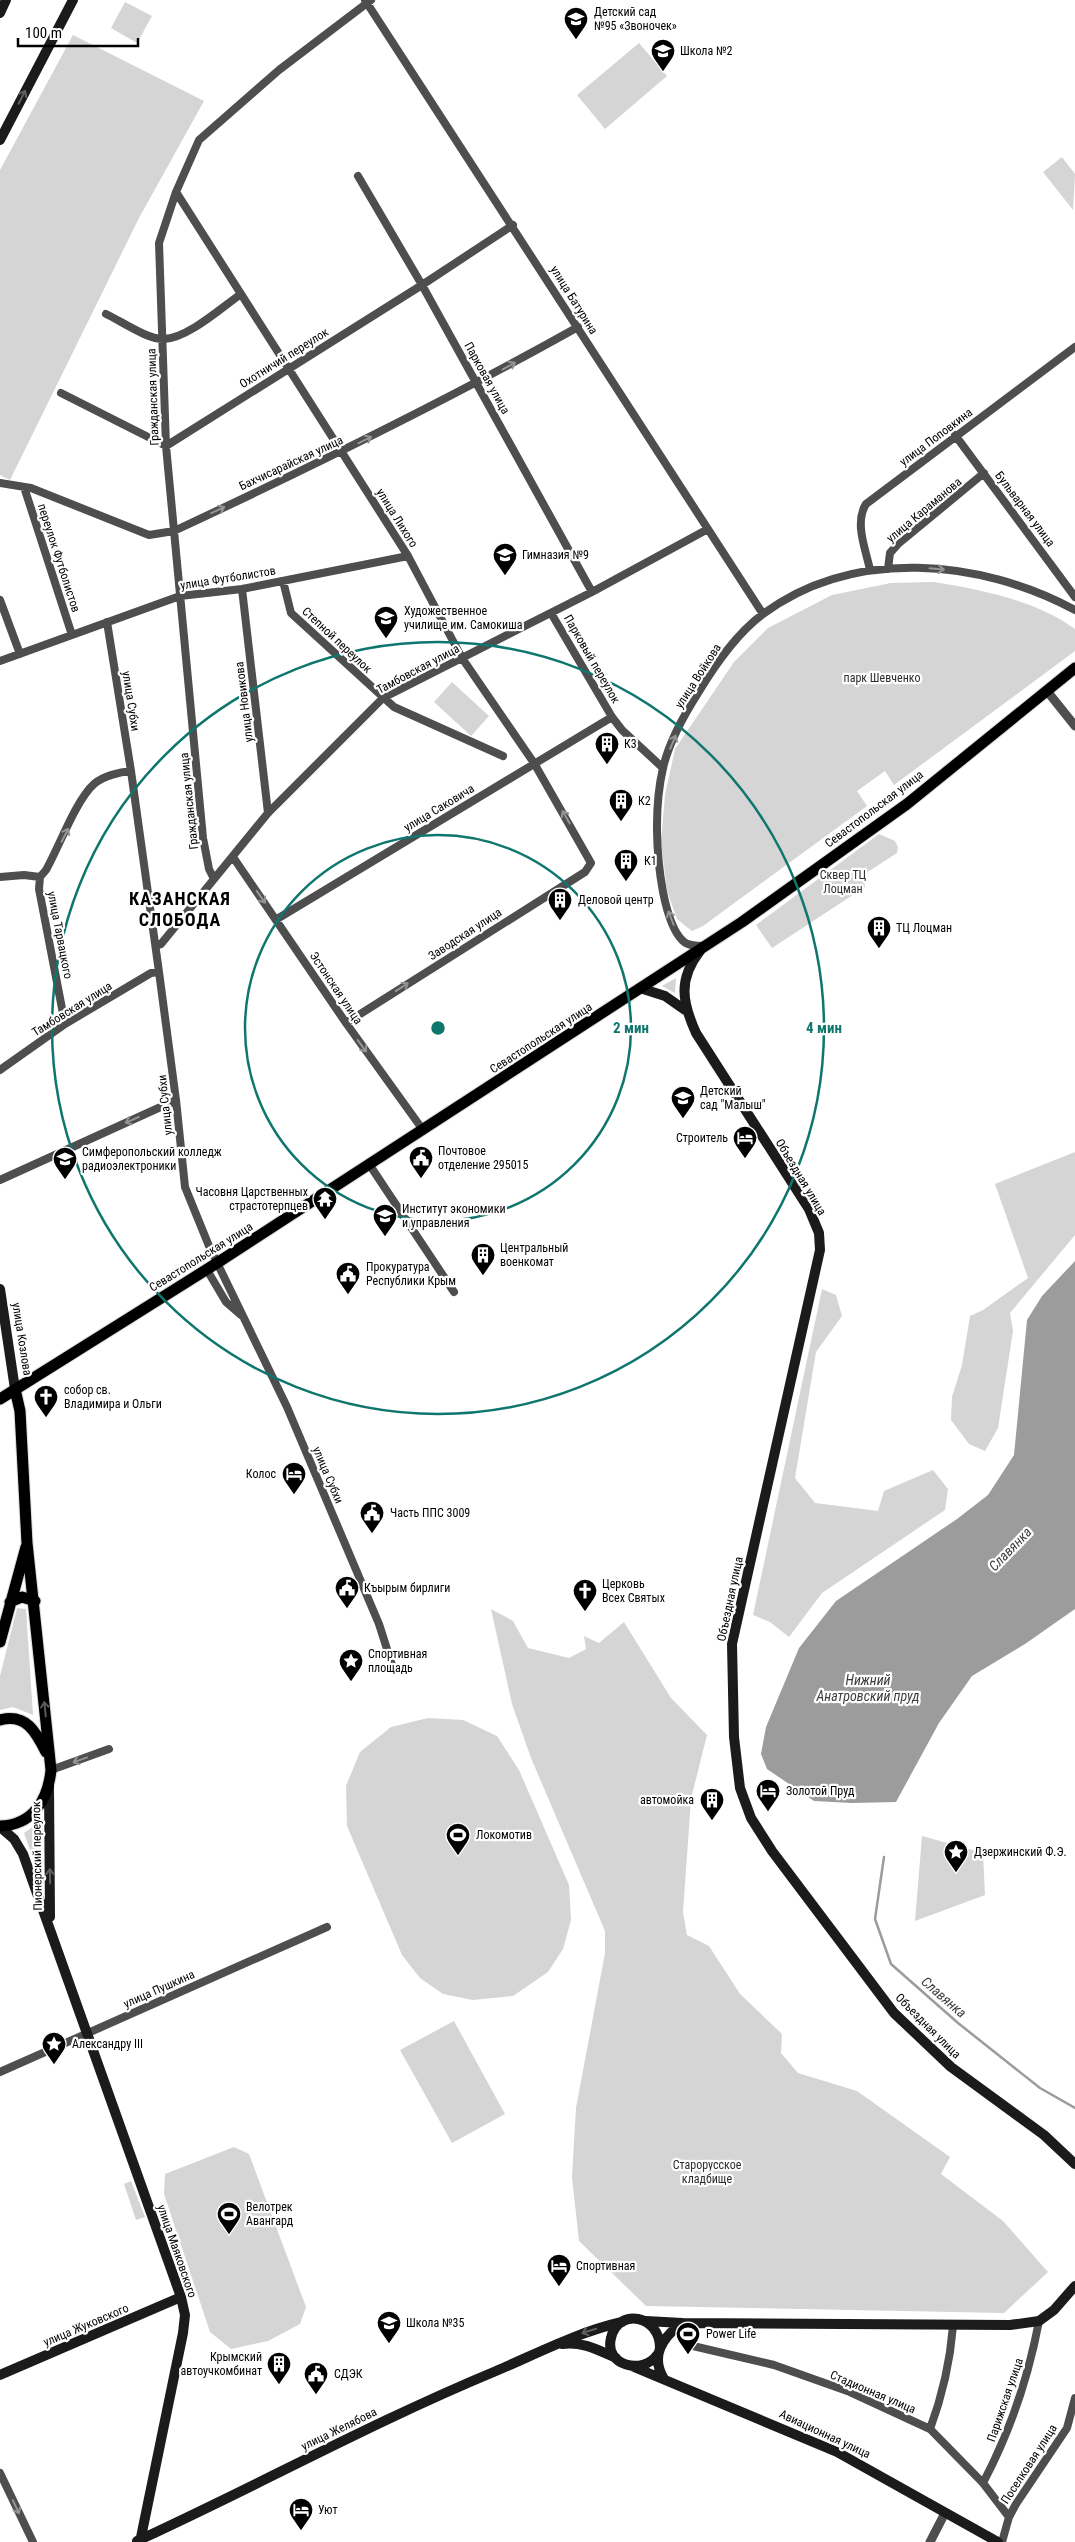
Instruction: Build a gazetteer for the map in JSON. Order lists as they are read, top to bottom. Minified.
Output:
{"streets":{"main road":["Севастопольская улица","Объездная улица","улица Козлова","Пионерский переулок","улица Маяковского","улица Жуковского","улица Желябова","Авиационная улица"],"street":["улица Батурина","Охотничий переулок","Парковая улица","Гражданская улица","улица Поповкина","Бахчисарайская улица","Бульварная улица","улица Караманова","улица Лихого","переулок Футболистов","улица Футболистов","Степной переулок","Парковый переулок","Тамбовская улица","улица Войкова","улица Субхи","улица Новикова","улица Саковича","Заводская улица","улица Тарвацкого","Эстонская улица","улица Пушкина","Стадионная улица","Парижская улица","Поселковая улица"]},"crossings":[["улица Батурина","Охотничий переулок"],["улица Батурина","Гражданская улица"],["улица Батурина","Бахчисарайская улица"],["улица Батурина","Тамбовская улица"],["улица Батурина","улица Войкова"],["Охотничий переулок","Парковая улица"],["Охотничий переулок","Гражданская улица"],["Охотничий переулок","улица Лихого"],["Парковая улица","Бахчисарайская улица"],["Парковая улица","Тамбовская улица"],["Гражданская улица","Бахчисарайская улица"],["Гражданская улица","улица Лихого"],["Гражданская улица","улица Футболистов"],["Гражданская улица","Тамбовская улица"],["улица Поповкина","Бульварная улица"],["улица Поповкина","улица Войкова"],["Бахчисарайская улица","улица Лихого"],["Бахчисарайская улица","переулок Футболистов"],["Бульварная улица","улица Караманова"],["улица Караманова","улица Войкова"],["улица Лихого","улица Футболистов"],["улица Лихого","Тамбовская улица"],["улица Лихого","улица Саковича"],["улица Лихого","Заводская улица"],["переулок Футболистов","улица Футболистов"],["улица Футболистов","Степной переулок"],["улица Футболистов","улица Субхи"],["улица Футболистов","улица Новикова"],["Степной переулок","Тамбовская улица"],["Парковый переулок","Тамбовская улица"],["Парковый переулок","улица Войкова"],["Парковый переулок","улица Саковича"],["Тамбовская улица","улица Субхи"],["Тамбовская улица","улица Новикова"],["Тамбовская улица","улица Тарвацкого"],["Тамбовская улица","Эстонская улица"],["улица Войкова","Севастопольская улица"],["улица Войкова","Объездная улица"],["улица Субхи","Севастопольская улица"],["улица Субхи","улица Тарвацкого"],["улица Саковича","Эстонская улица"],["Севастопольская улица","Эстонская улица"],["Севастопольская улица","Объездная улица"],["Севастопольская улица","улица Козлова"],["Заводская улица","Эстонская улица"],["улица Козлова","Пионерский переулок"],["Пионерский переулок","улица Пушкина"],["Пионерский переулок","улица Маяковского"],["улица Пушкина","улица Маяковского"],["улица Маяковского","улица Жуковского"],["улица Маяковского","улица Желябова"],["Стадионная улица","Парижская улица"],["Стадионная улица","Поселковая улица"],["улица Желябова","Авиационная улица"]],"one_way":["Бахчисарайская улица","Заводская улица","улица Тарвацкого","Эстонская улица","Пионерский переулок"],"districts":["КАЗАНСКАЯ СЛОБОДА"],"water":["Славянка","Нижний Анатровский пруд"],"parks":["парк Шевченко","Сквер ТЦ Лоцман","Старорусское кладбище"],"places":{"school or university":["Детский сад №95 «Звоночек»","Школа №2","Гимназия №9","Художественное училище им. Самокиша","Детский сад \"Малыш\"","Симферопольский колледж радиоэлектроники","Институт экономики и управления","Школа №35"],"building":["К3","К2","К1","Деловой центр","ТЦ Лоцман","Центральный военкомат","автомойка","Крымский автоучкомбинат"],"hotel":["Строитель","Колос","Золотой Пруд","Спортивная","Уют"],"public building":["Почтовое отделение 295015","Прокуратура Республики Крым","Часть ППС 3009","Къырым бирлиги","СДЭК"],"temple":["Часовня Царственных страстотерпцев"],"church":["собор св. Владимира и Ольги","Церковь Всех Святых"],"place":["Спортивная площадь","Дзержинский Ф.Э.","Александру III"],"sports":["Локомотив","Велотрек Авангард","Power Life"]},"scale_bar":"100 m","rings":["2 мин","4 мин"]}
